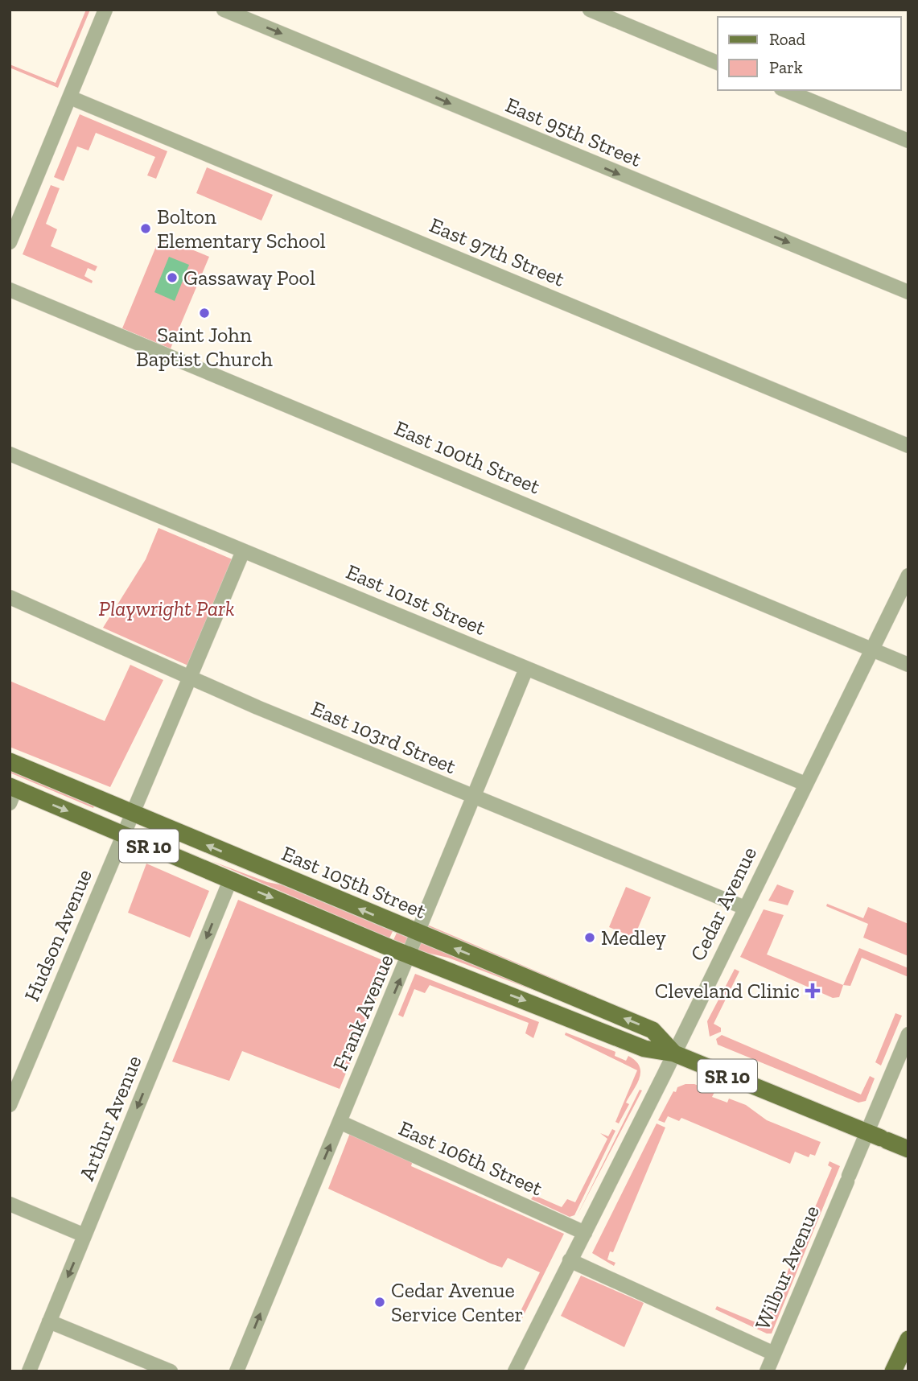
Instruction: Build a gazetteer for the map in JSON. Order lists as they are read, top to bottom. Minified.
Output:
{"streets":{"main road":["SR 10","East 105th Street"],"street":["East 95th Street","East 97th Street","East 100th Street","East 101st Street","East 103rd Street","Cedar Avenue","Hudson Avenue","Frank Avenue","Arthur Avenue","East 106th Street","Wilbur Avenue"]},"crossings":[["East 100th Street","Cedar Avenue"],["East 101st Street","Cedar Avenue"],["East 101st Street","Hudson Avenue"],["East 101st Street","Frank Avenue"],["East 103rd Street","Cedar Avenue"],["East 103rd Street","Hudson Avenue"],["East 103rd Street","Frank Avenue"],["East 105th Street","Cedar Avenue"],["East 105th Street","Hudson Avenue"],["East 105th Street","Frank Avenue"],["East 105th Street","Arthur Avenue"],["East 105th Street","Wilbur Avenue"],["Cedar Avenue","East 106th Street"],["Frank Avenue","East 106th Street"]],"one_way":["East 95th Street","Frank Avenue","Arthur Avenue"],"parks":["Playwright Park"],"places":{"other":["Bolton Elementary School","Gassaway Pool","Saint John Baptist Church","Medley","Cedar Avenue Service Center"],"health":["Cleveland Clinic"]},"legend":["Road","Park"]}
